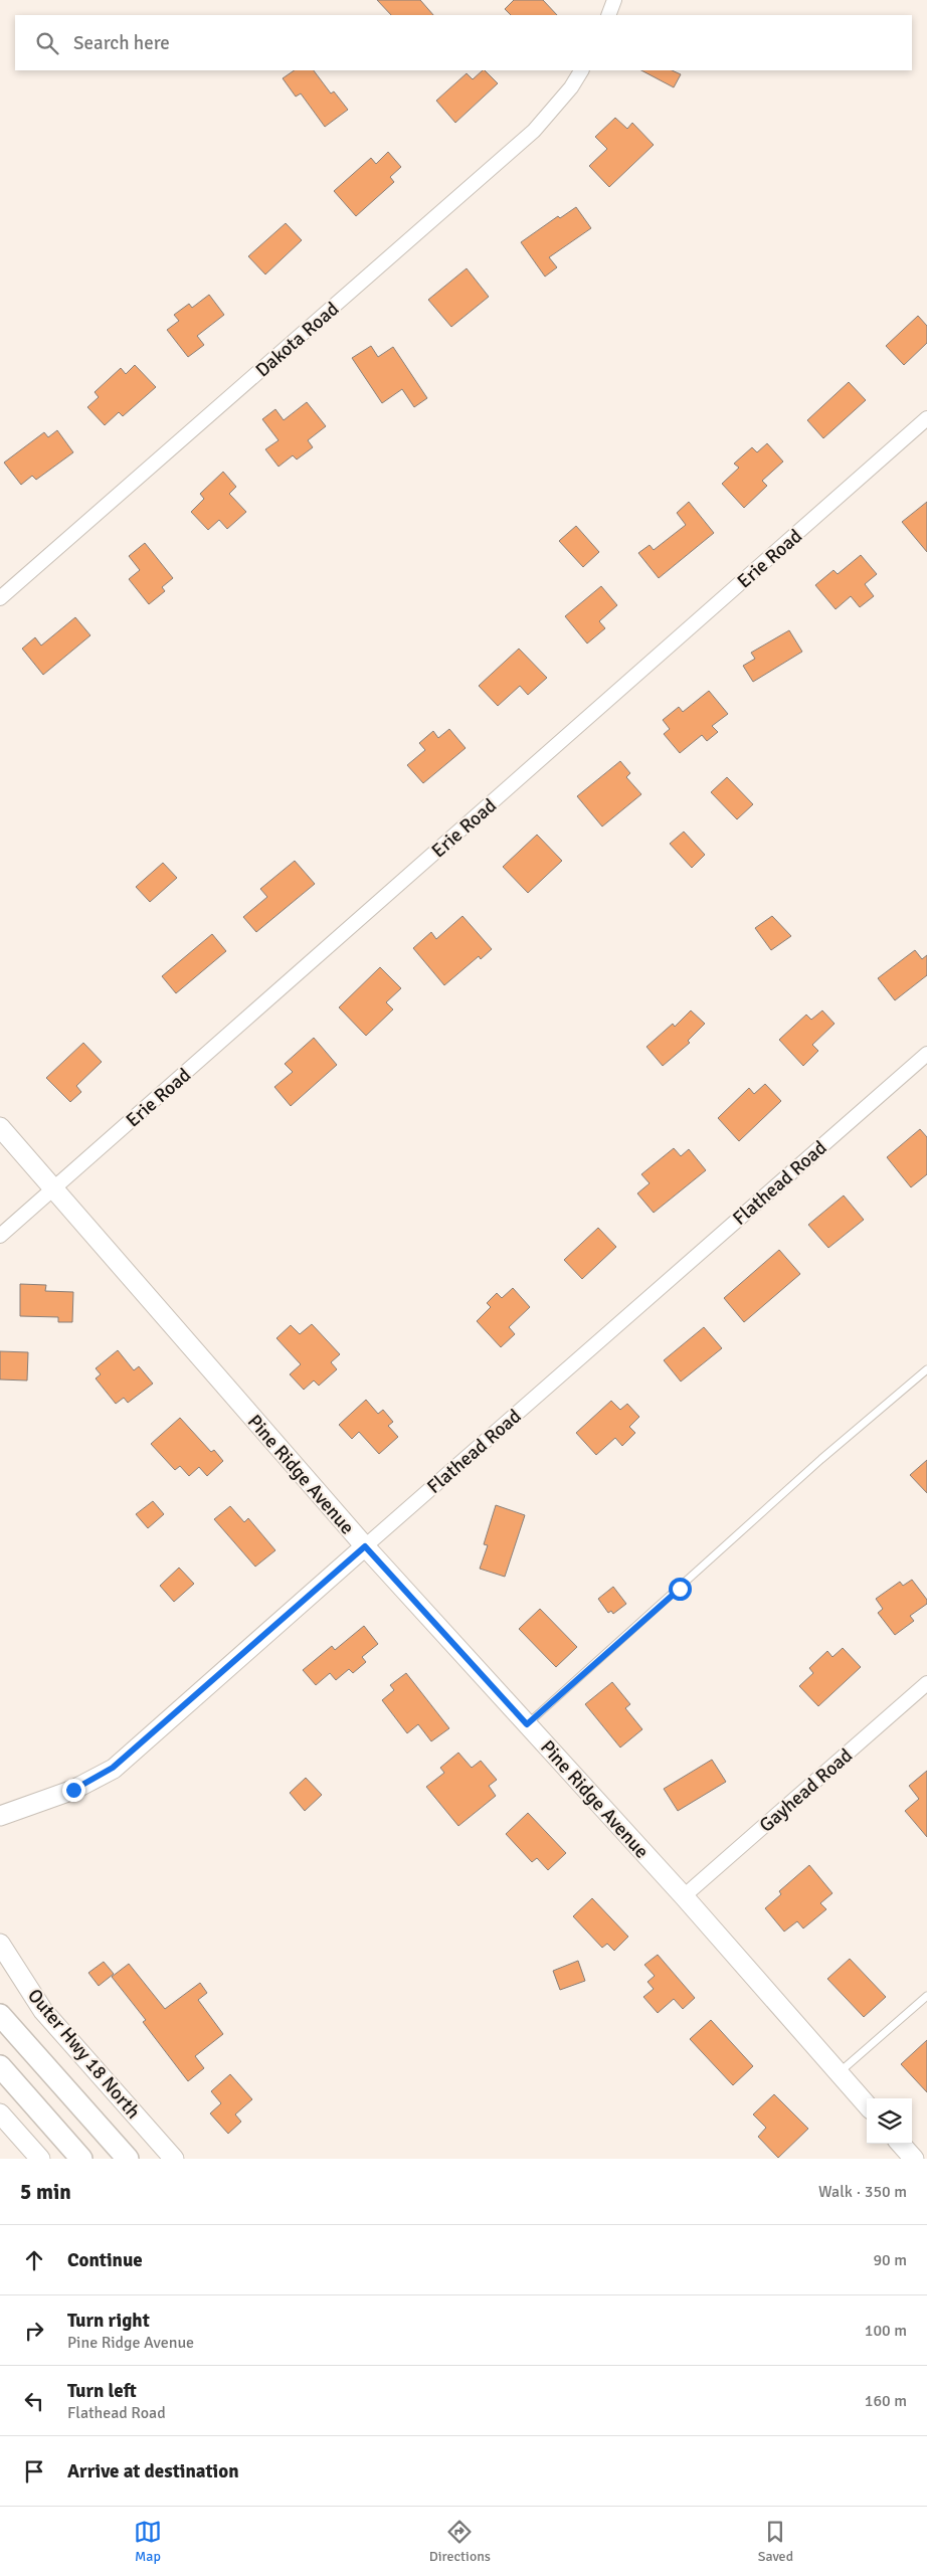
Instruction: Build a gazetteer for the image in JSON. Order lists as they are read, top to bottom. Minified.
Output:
{"streets":{"street":["Dakota Road","Erie Road","Flathead Road","Pine Ridge Avenue","Gayhead Road","Outer Hwy 18 North"]},"crossings":[["Erie Road","Pine Ridge Avenue"],["Flathead Road","Pine Ridge Avenue"],["Pine Ridge Avenue","Gayhead Road"]],"page":{"search":"Search here","heading":["5 min","Walk · 350 m"],"list":[["Continue","90 m"],["Turn right","Pine Ridge Avenue","100 m"],["Turn left","Flathead Road","160 m"],"Arrive at destination"],"nav":["Map","Directions","Saved"]}}
